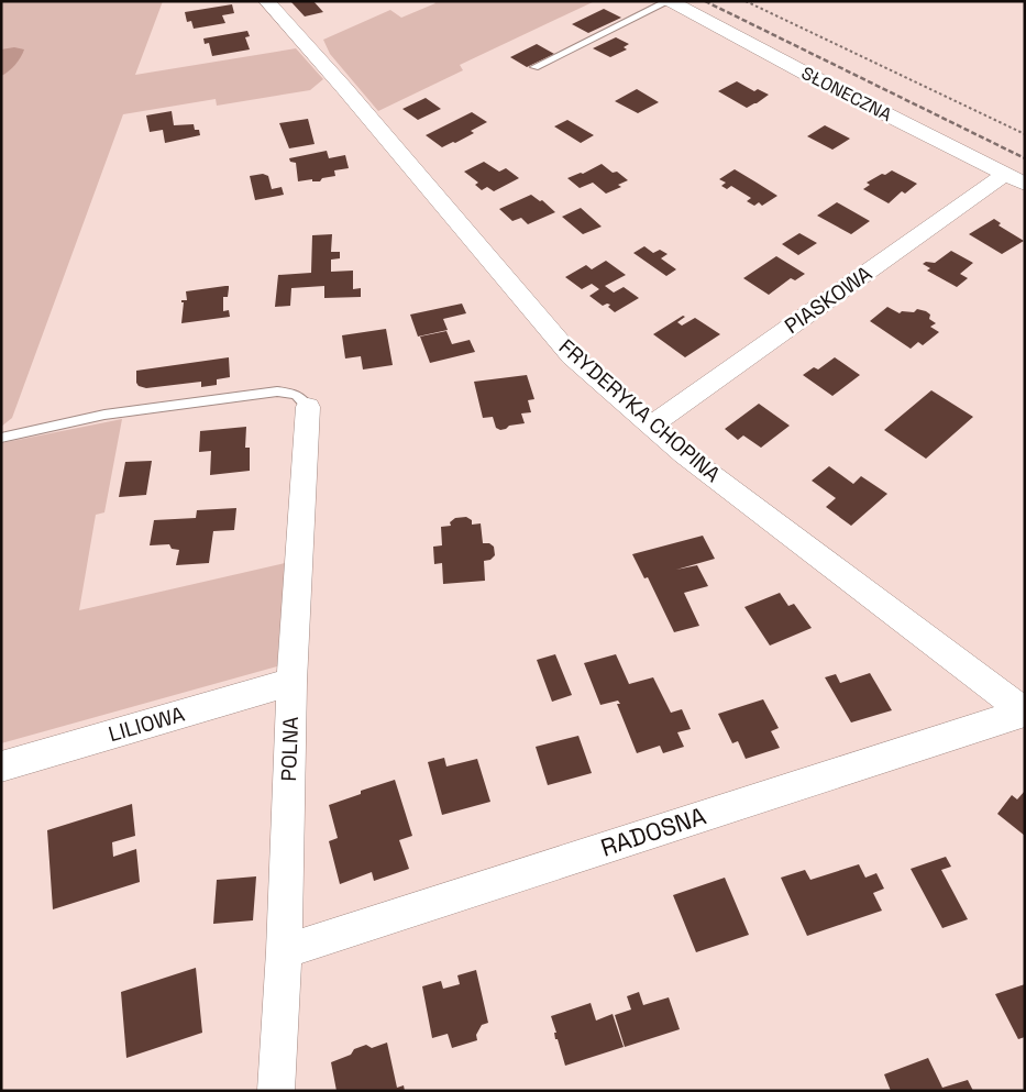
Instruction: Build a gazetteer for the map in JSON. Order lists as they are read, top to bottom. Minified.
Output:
{"streets":{"street":["SŁONECZNA","PIASKOWA","FRYDERYKA CHOPINA","LILIOWA","POLNA","RADOSNA"]},"crossings":[["SŁONECZNA","PIASKOWA"],["PIASKOWA","FRYDERYKA CHOPINA"],["FRYDERYKA CHOPINA","RADOSNA"],["LILIOWA","POLNA"],["POLNA","RADOSNA"]]}
